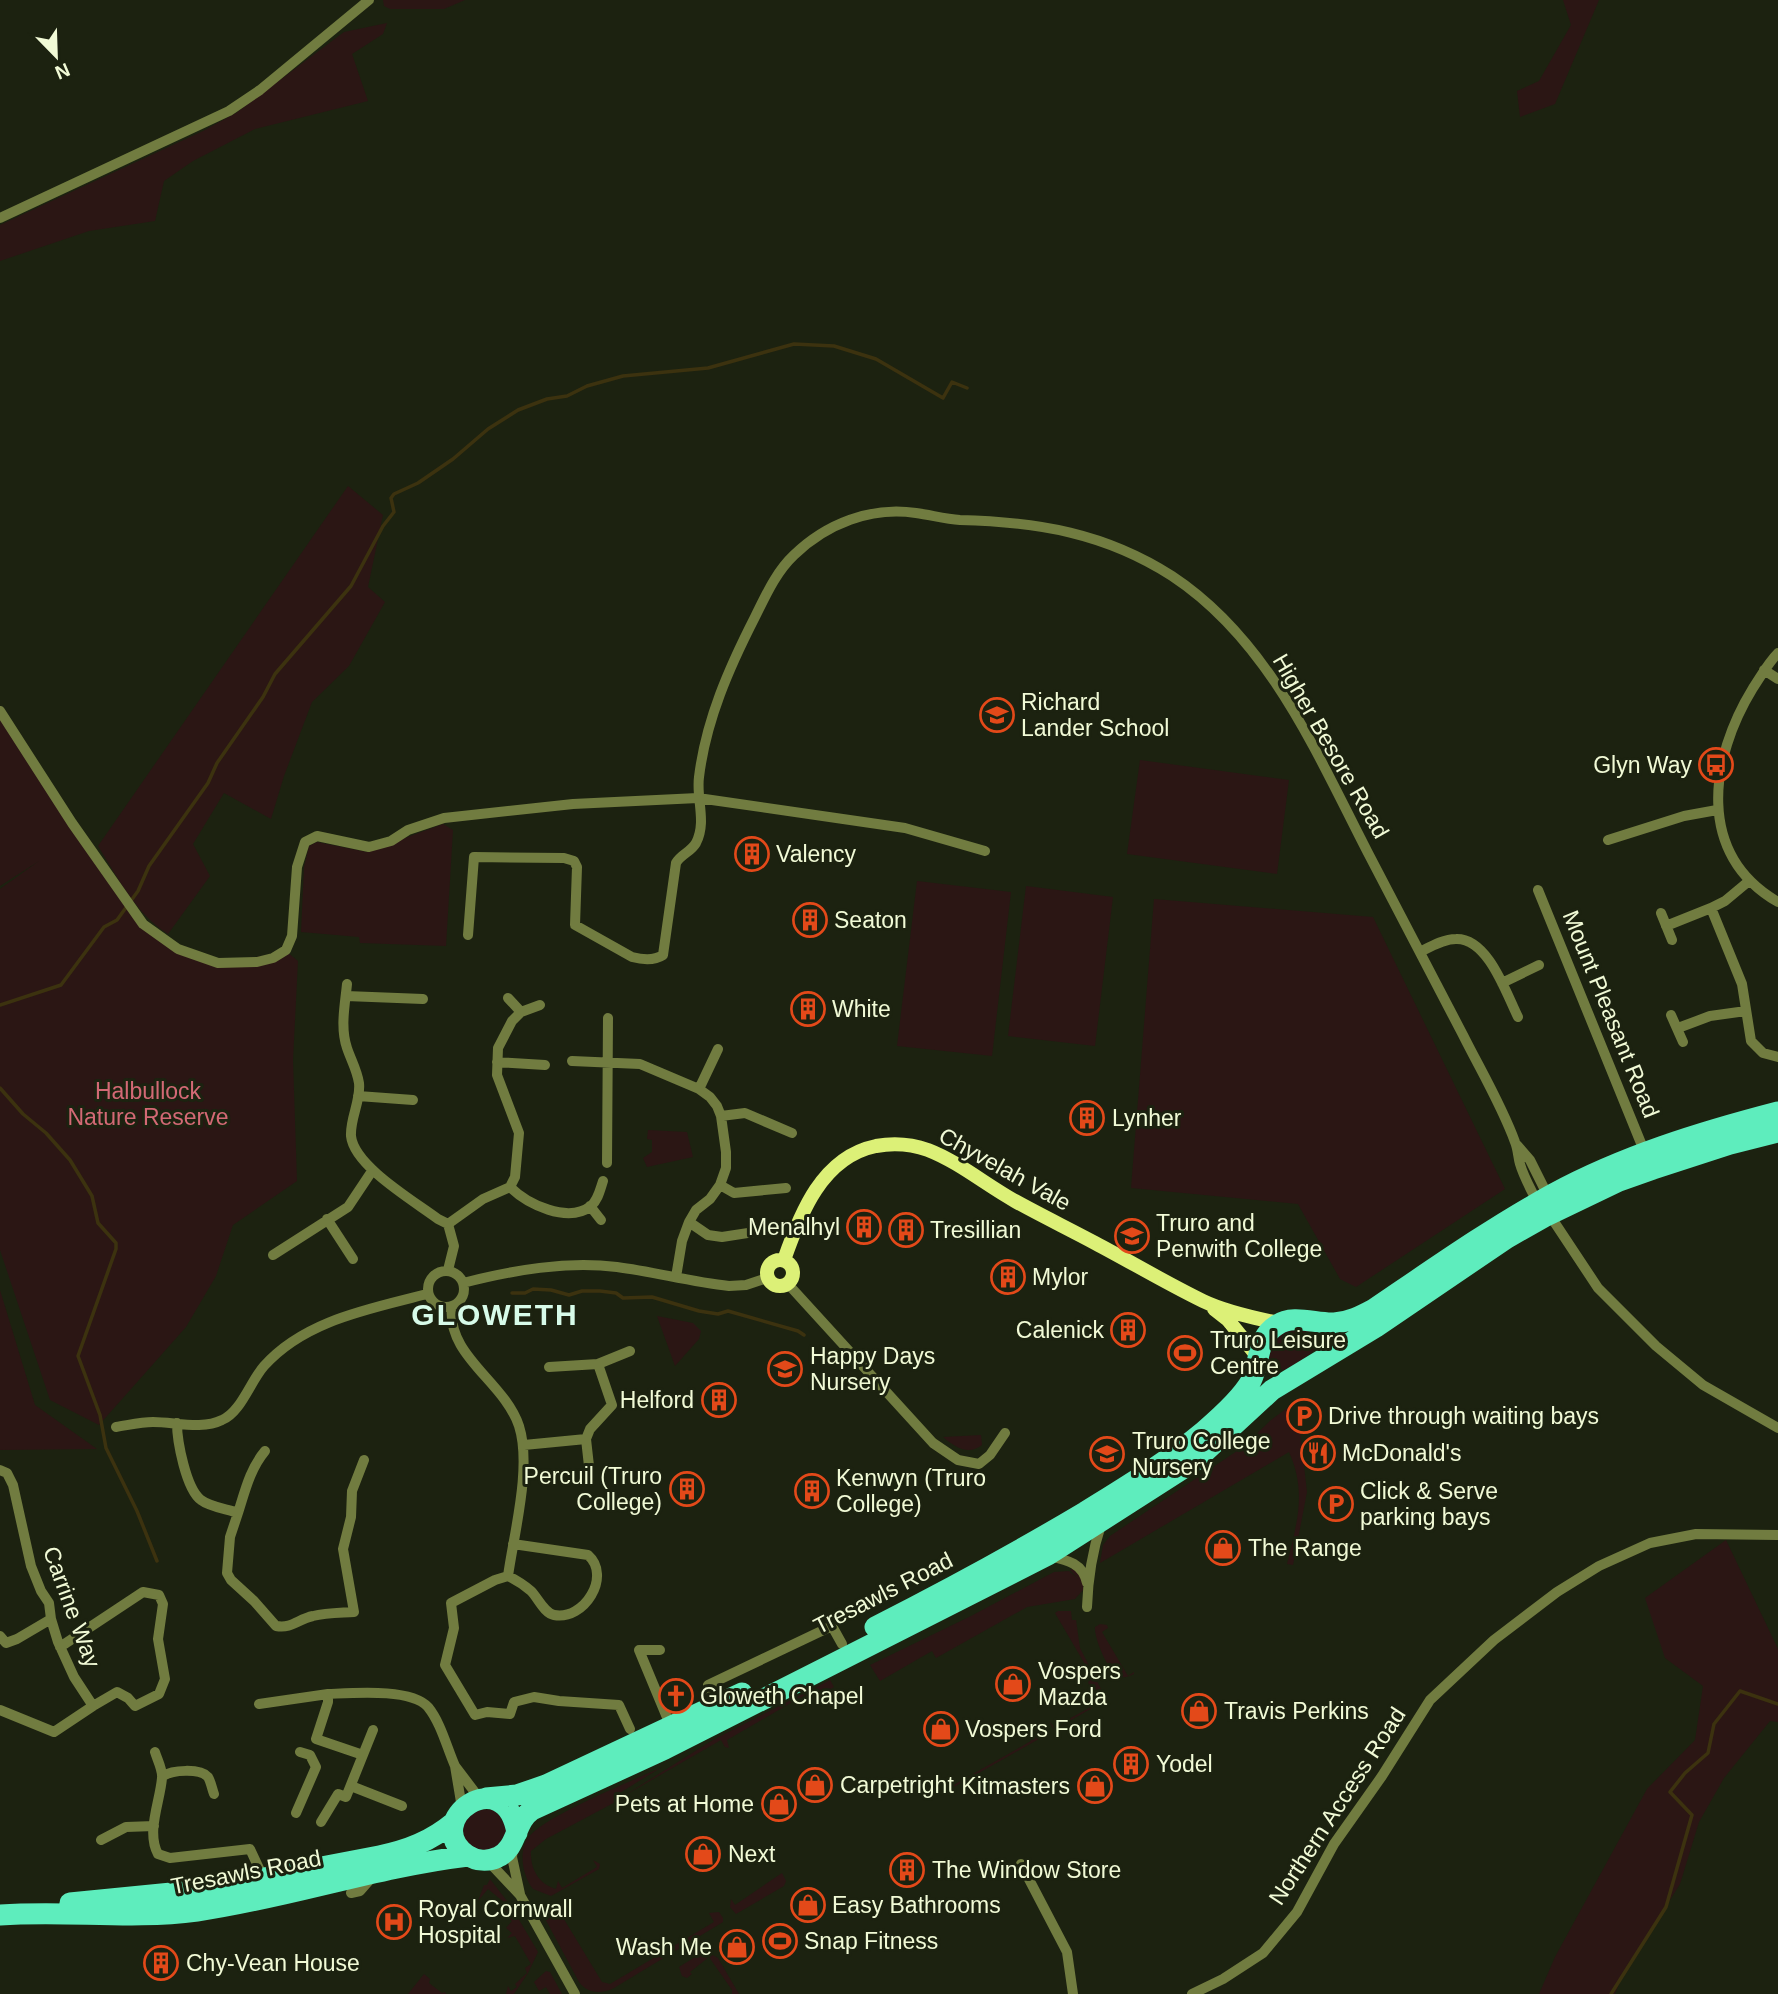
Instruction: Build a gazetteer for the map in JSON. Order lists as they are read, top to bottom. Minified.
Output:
{"streets":{"highway":["Tresawls Road"],"street":["Higher Besore Road","Mount Pleasant Road","Chyvelah Vale","Carrine Way","Northern Access Road"]},"crossings":[["Chyvelah Vale","Tresawls Road"]],"districts":["GLOWETH"],"parks":["Halbullock Nature Reserve"],"places":{"school or university":["Richard Lander School","Truro and Penwith College","Happy Days Nursery","Truro College Nursery"],"bus stop":["Glyn Way"],"building":["Valency","Seaton","White","Lynher","Menalhyl","Tresillian","Mylor","Calenick","Helford","Percuil (Truro College)","Kenwyn (Truro College)","Yodel","The Window Store","Chy-Vean House"],"sports":["Truro Leisure Centre","Snap Fitness"],"parking":["Drive through waiting bays","Click & Serve parking bays"],"restaurant":["McDonald's"],"shop":["The Range","Vospers Mazda","Travis Perkins","Vospers Ford","Carpetright","Kitmasters","Pets at Home","Next","Easy Bathrooms","Wash Me"],"church":["Gloweth Chapel"],"hospital":["Royal Cornwall Hospital"]},"north":"bottom right"}
